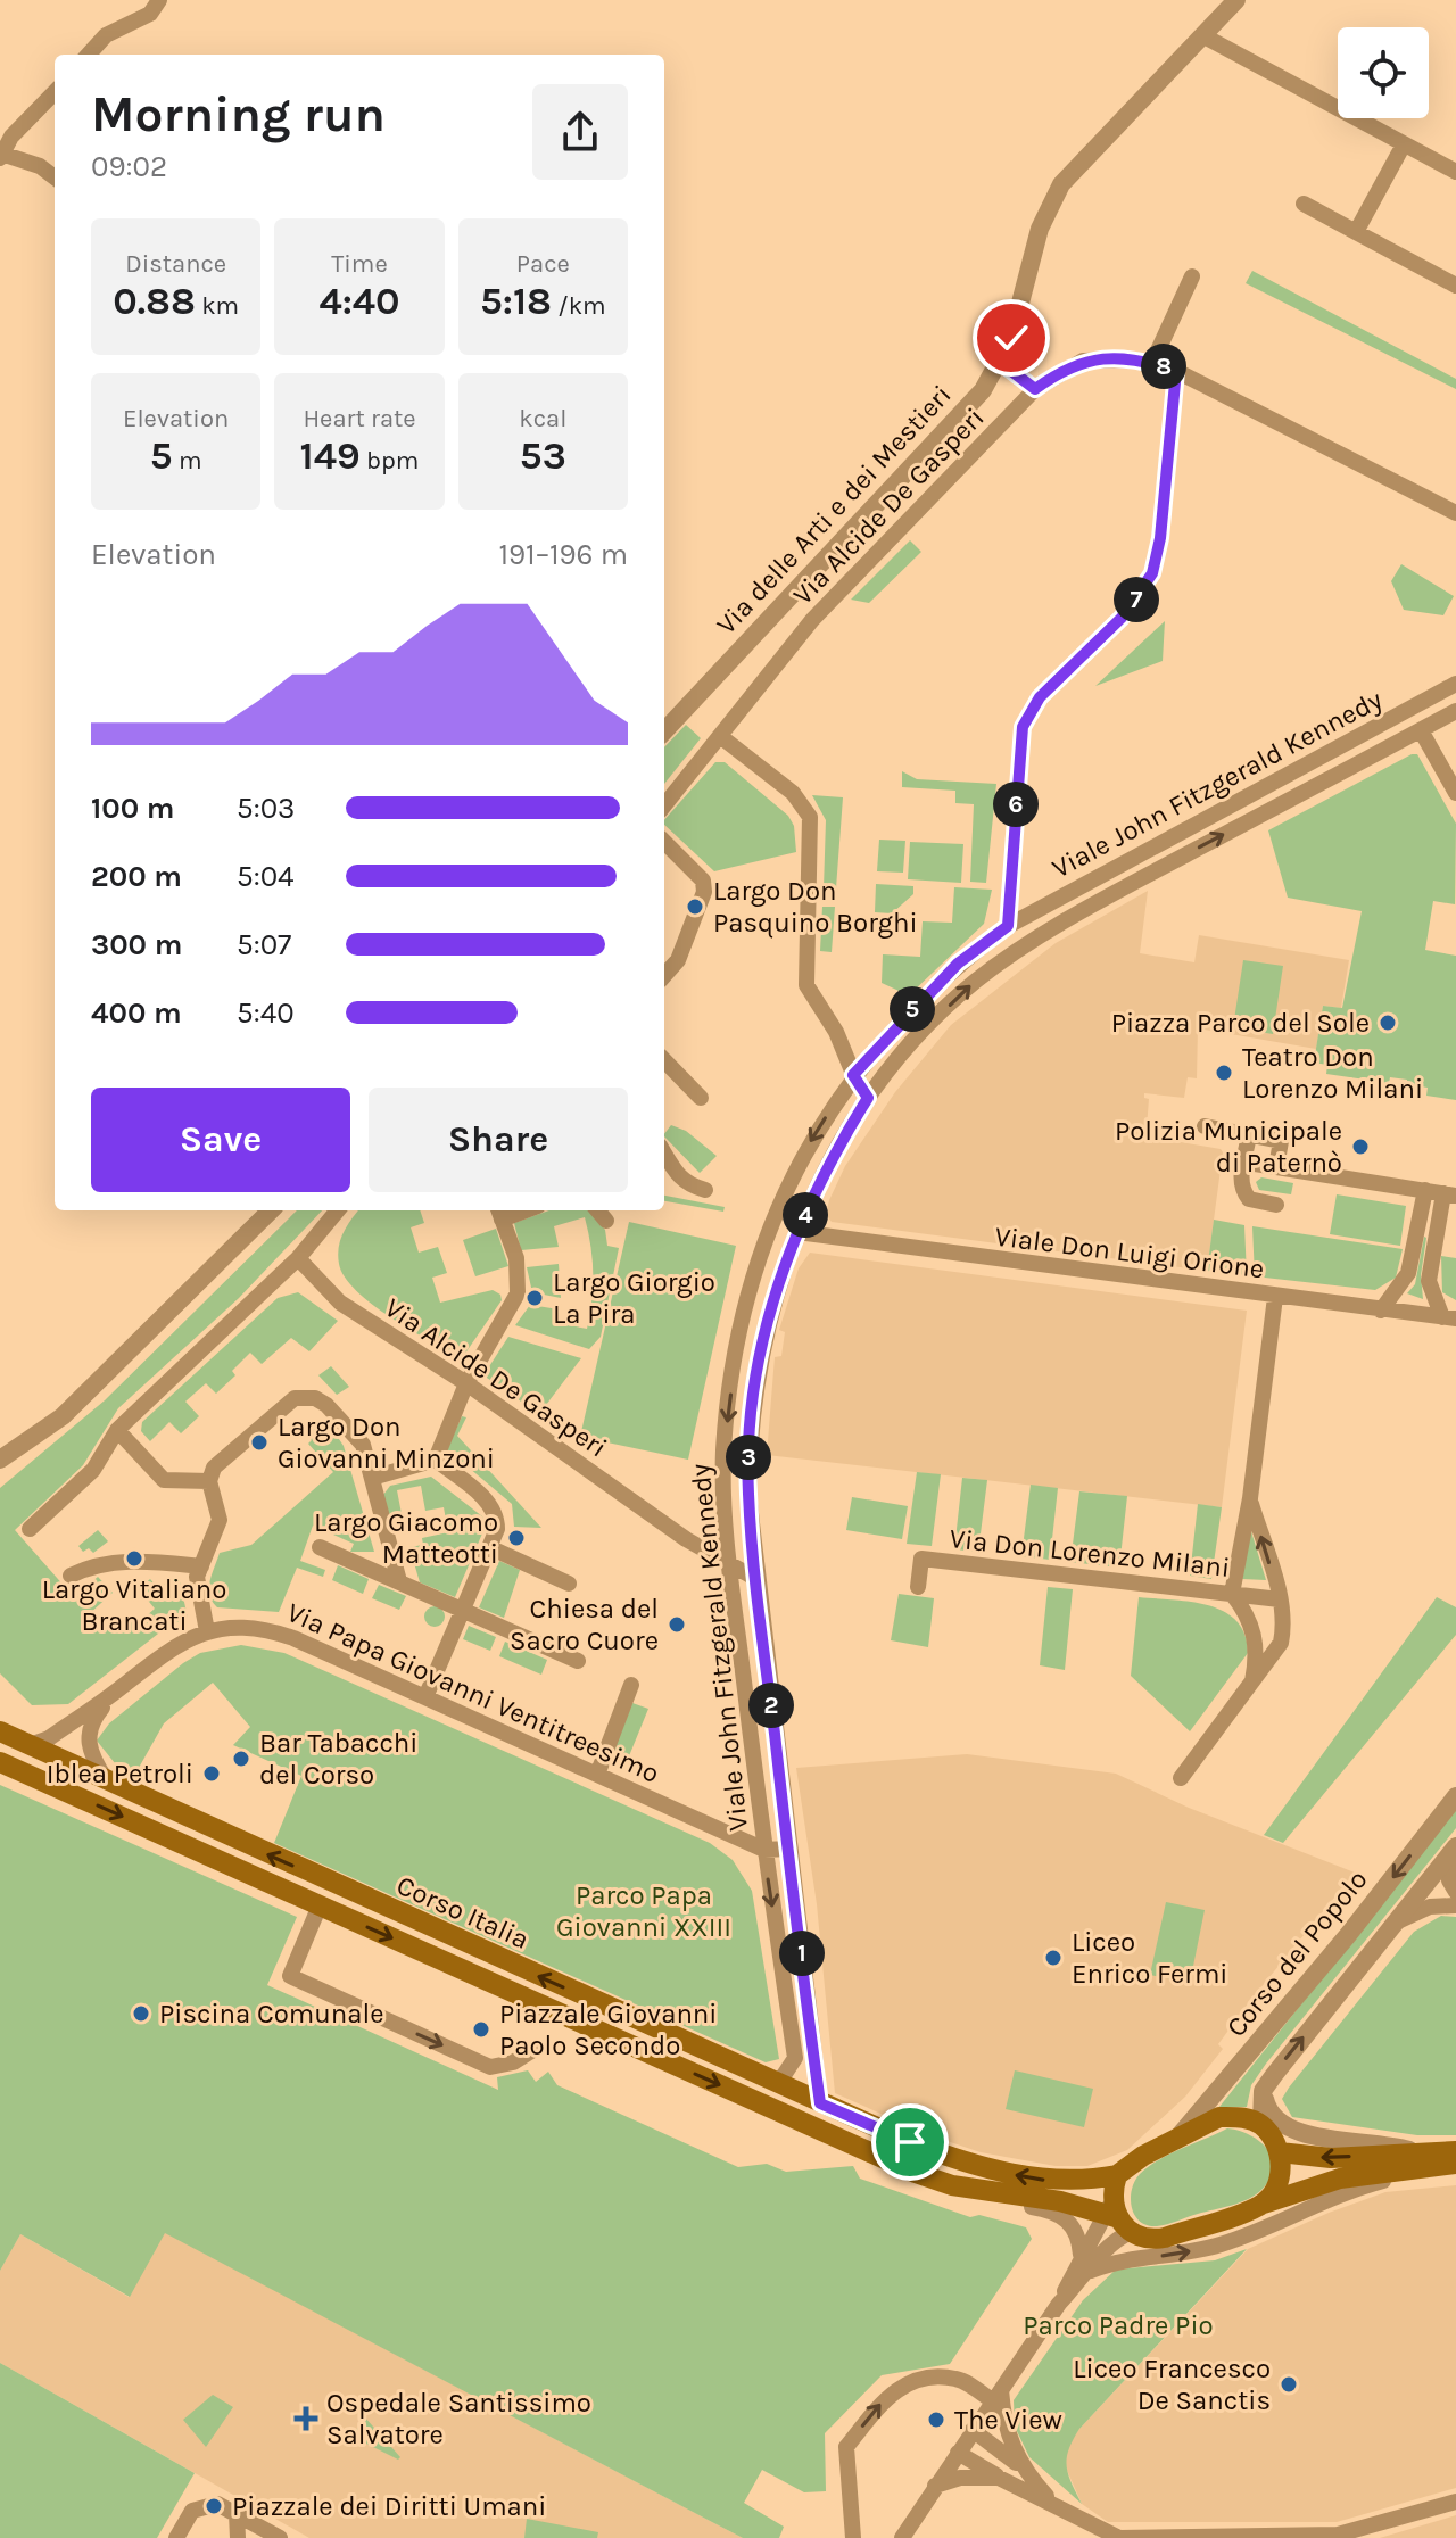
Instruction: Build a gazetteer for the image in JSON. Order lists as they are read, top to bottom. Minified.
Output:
{"streets":{"main road":["Corso Italia"],"street":["Via Alcide De Gasperi","Via delle Arti e dei Mestieri","Viale John Fitzgerald Kennedy","Viale Don Luigi Orione","Via Don Lorenzo Milani","Via Papa Giovanni Ventitreesimo","Corso del Popolo"]},"crossings":[["Via Alcide De Gasperi","Viale John Fitzgerald Kennedy"],["Viale John Fitzgerald Kennedy","Viale Don Luigi Orione"],["Viale John Fitzgerald Kennedy","Via Papa Giovanni Ventitreesimo"],["Viale John Fitzgerald Kennedy","Corso Italia"]],"parks":["Parco Papa Giovanni XXIII","Parco Padre Pio"],"places":{"other":["Largo Don Pasquino Borghi","Piazza Parco del Sole","Teatro Don Lorenzo Milani","Polizia Municipale di Paternò","Largo Giorgio La Pira","Largo Don Giovanni Minzoni","Largo Giacomo Matteotti","Largo Vitaliano Brancati","Chiesa del Sacro Cuore","Bar Tabacchi del Corso","Iblea Petroli","Liceo Enrico Fermi","Piscina Comunale","Piazzale Giovanni Paolo Secondo","Liceo Francesco De Sanctis","The View","Piazzale dei Diritti Umani"],"health":["Ospedale Santissimo Salvatore"]},"page":{"heading":["Morning run","09:02"],"stats":[["Distance","0.88 km"],["Time","4:40"],["Pace","5:18 /km"],["Elevation","5 m"],["Heart rate","149 bpm"],["kcal","53"]],"pins":["8","7","6","5","4","3","2","1"],"chart":["Elevation","191–196 m"],"list":[{"name":"100 m","note":"5:03"},{"name":"200 m","note":"5:04"},{"name":"300 m","note":"5:07"},{"name":"400 m","note":"5:40"}],"buttons":["Save","Share"]}}
